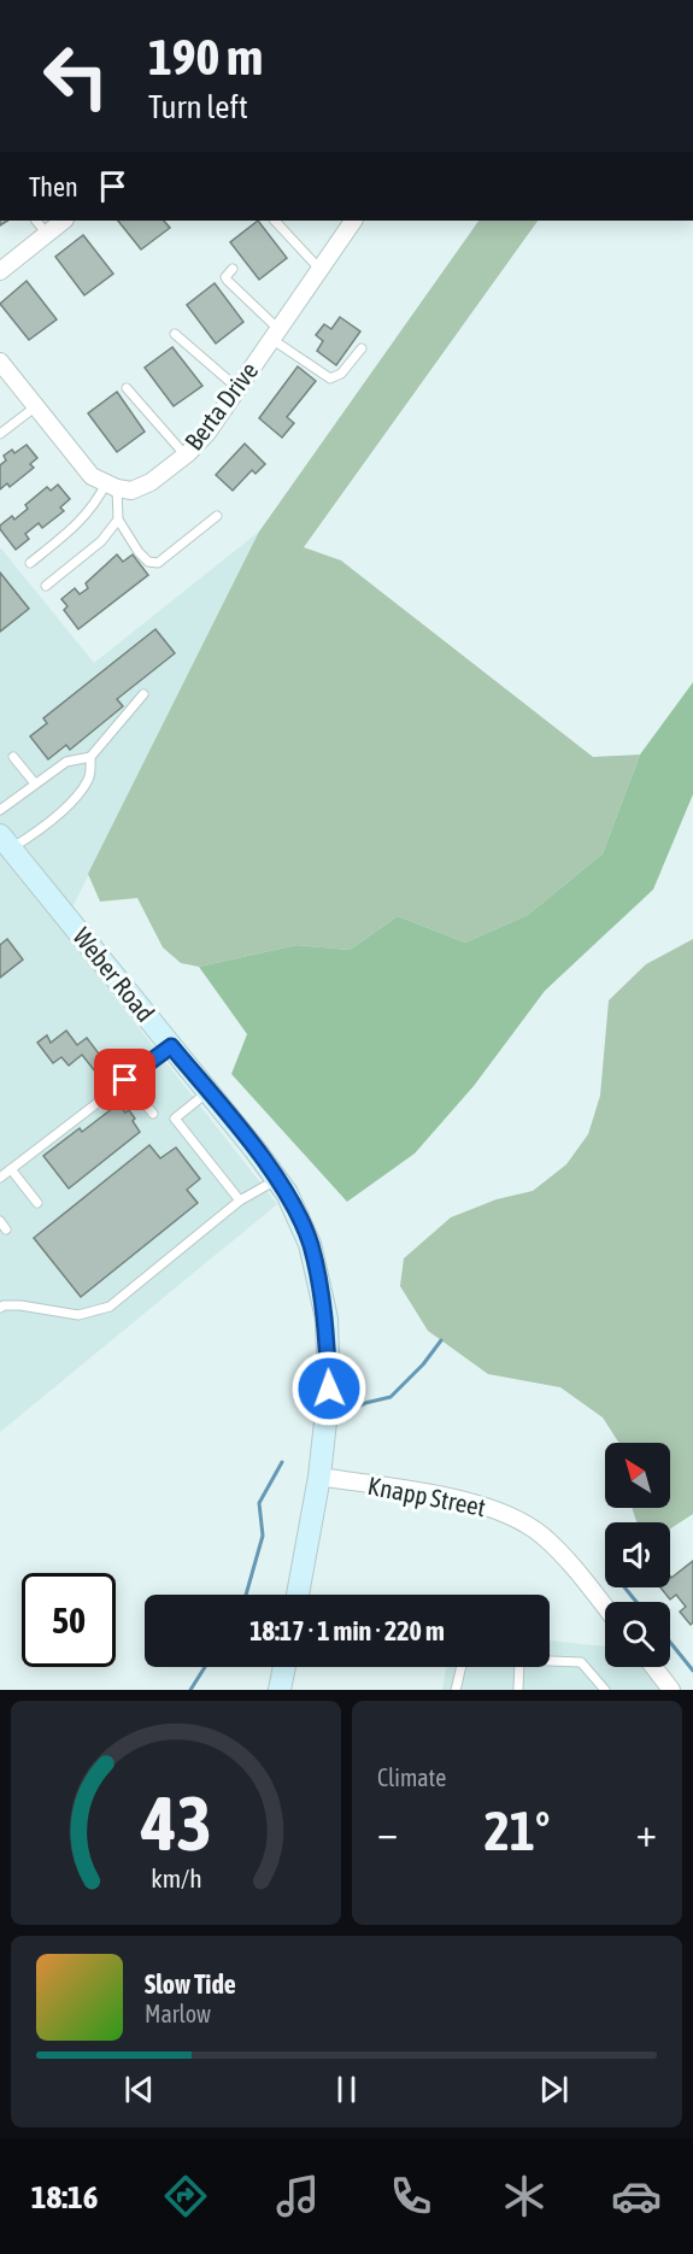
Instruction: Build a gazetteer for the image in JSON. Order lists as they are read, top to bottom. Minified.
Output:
{"streets":{"main road":["Weber Road"],"street":["Berta Drive","Knapp Street"]},"crossings":[["Weber Road","Knapp Street"]],"north":"top left","page":{"turn":["190 m","Turn left"],"then":"Then","limit":"50","trip":"18:17 · 1 min · 220 m","tile":"Climate","heat":["−","21°","+"],"song":["Slow Tide","Marlow"],"tabs":"18:16","gauge":["43","km/h"]}}
